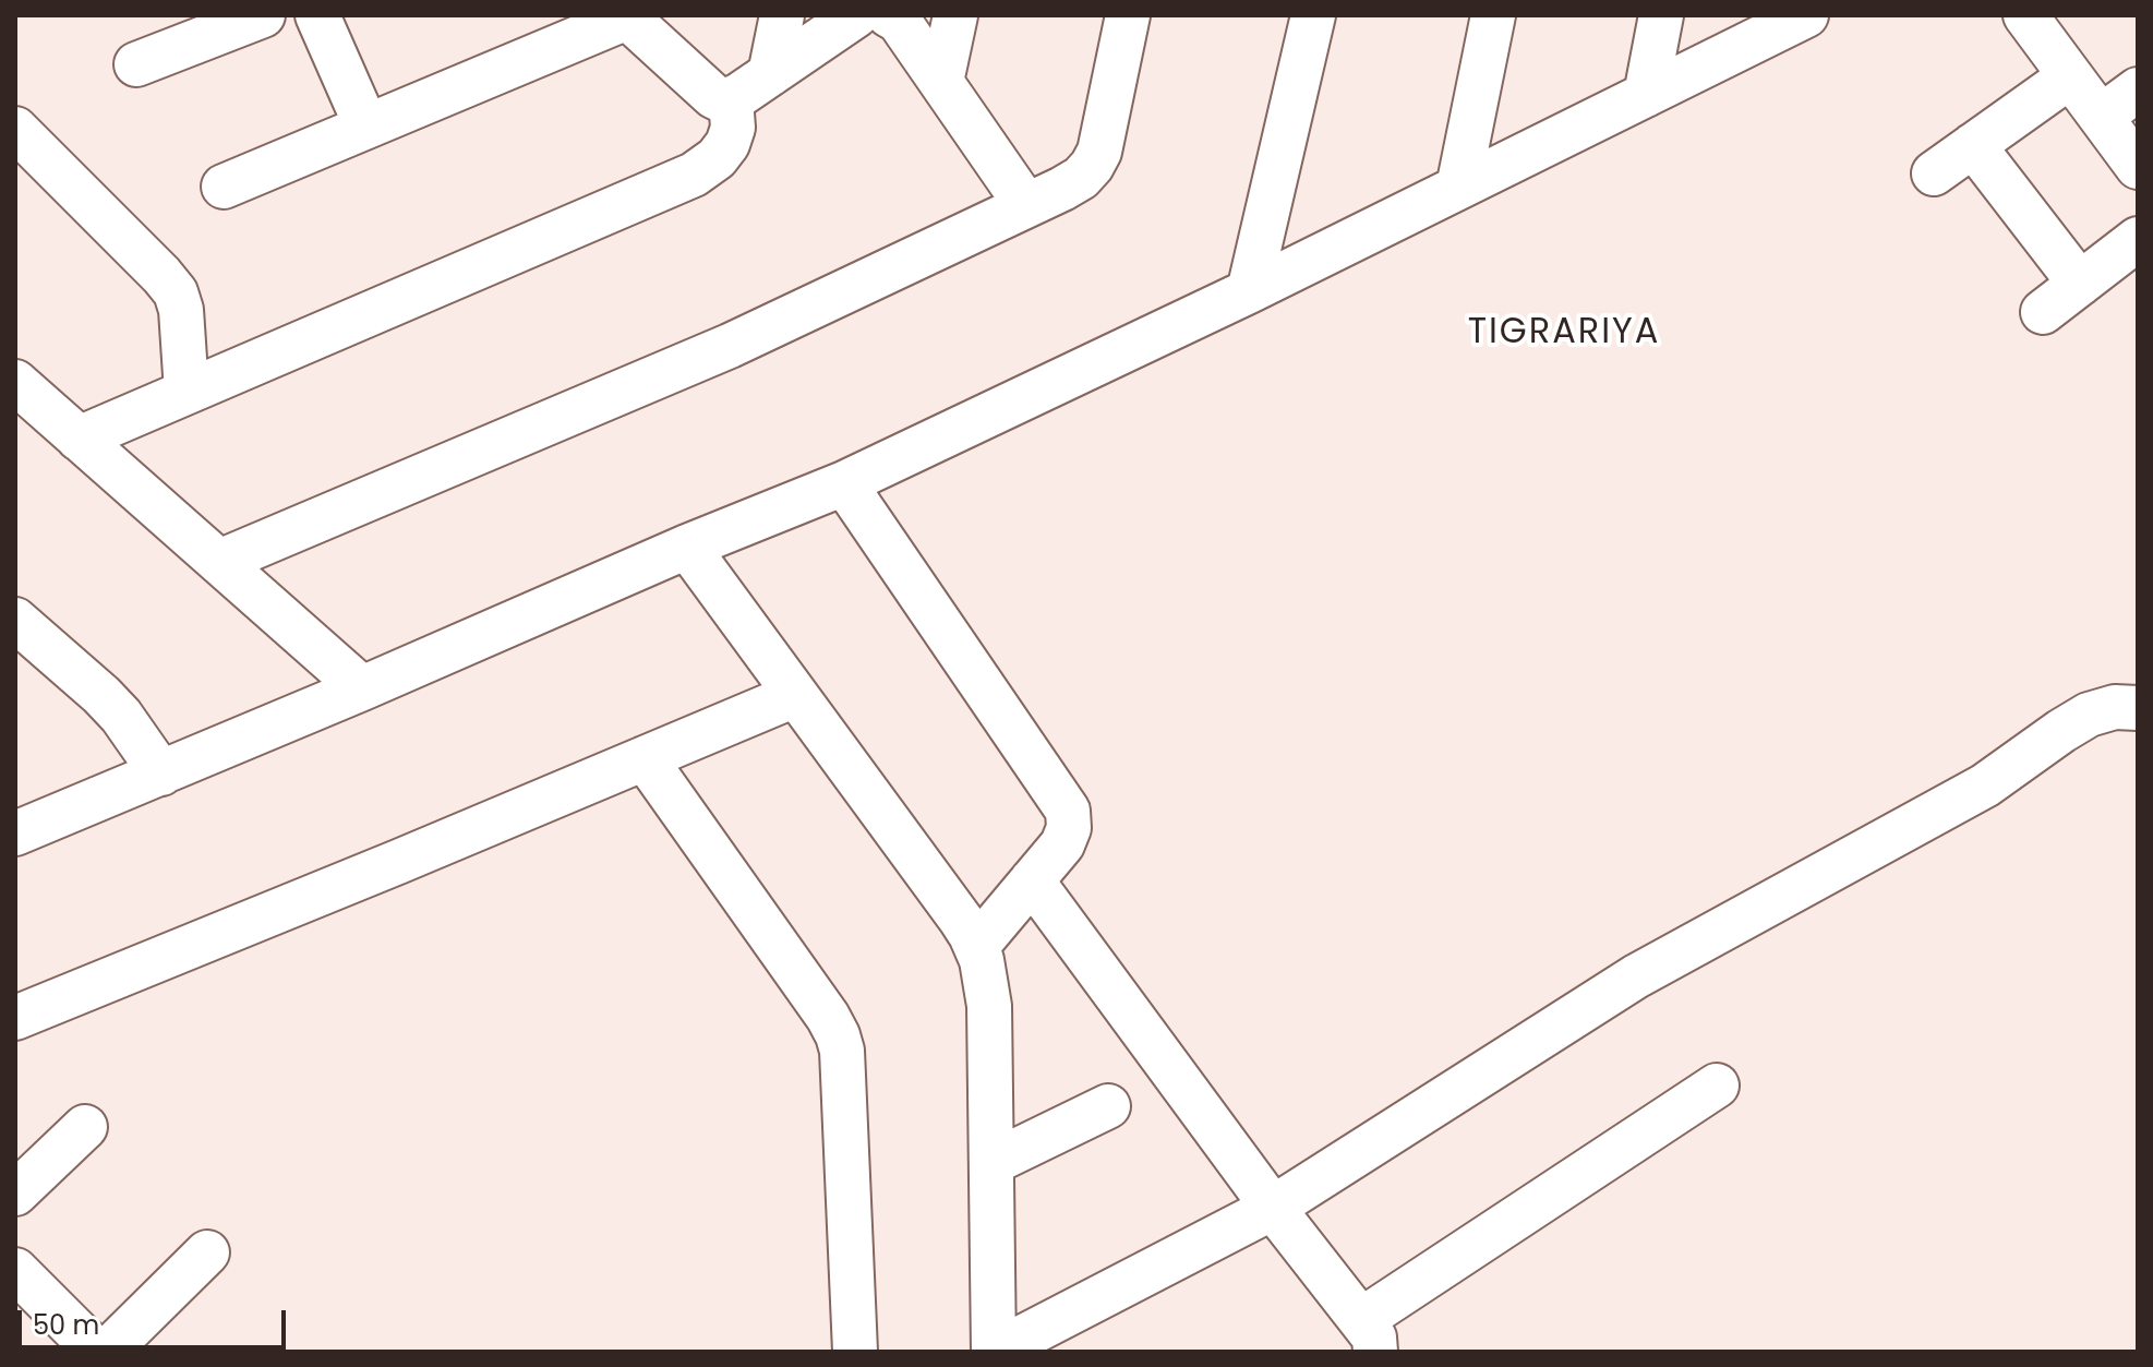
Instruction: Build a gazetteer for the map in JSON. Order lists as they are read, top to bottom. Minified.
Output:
{"districts":["TIGRARIYA"],"scale_bar":"50 m"}
